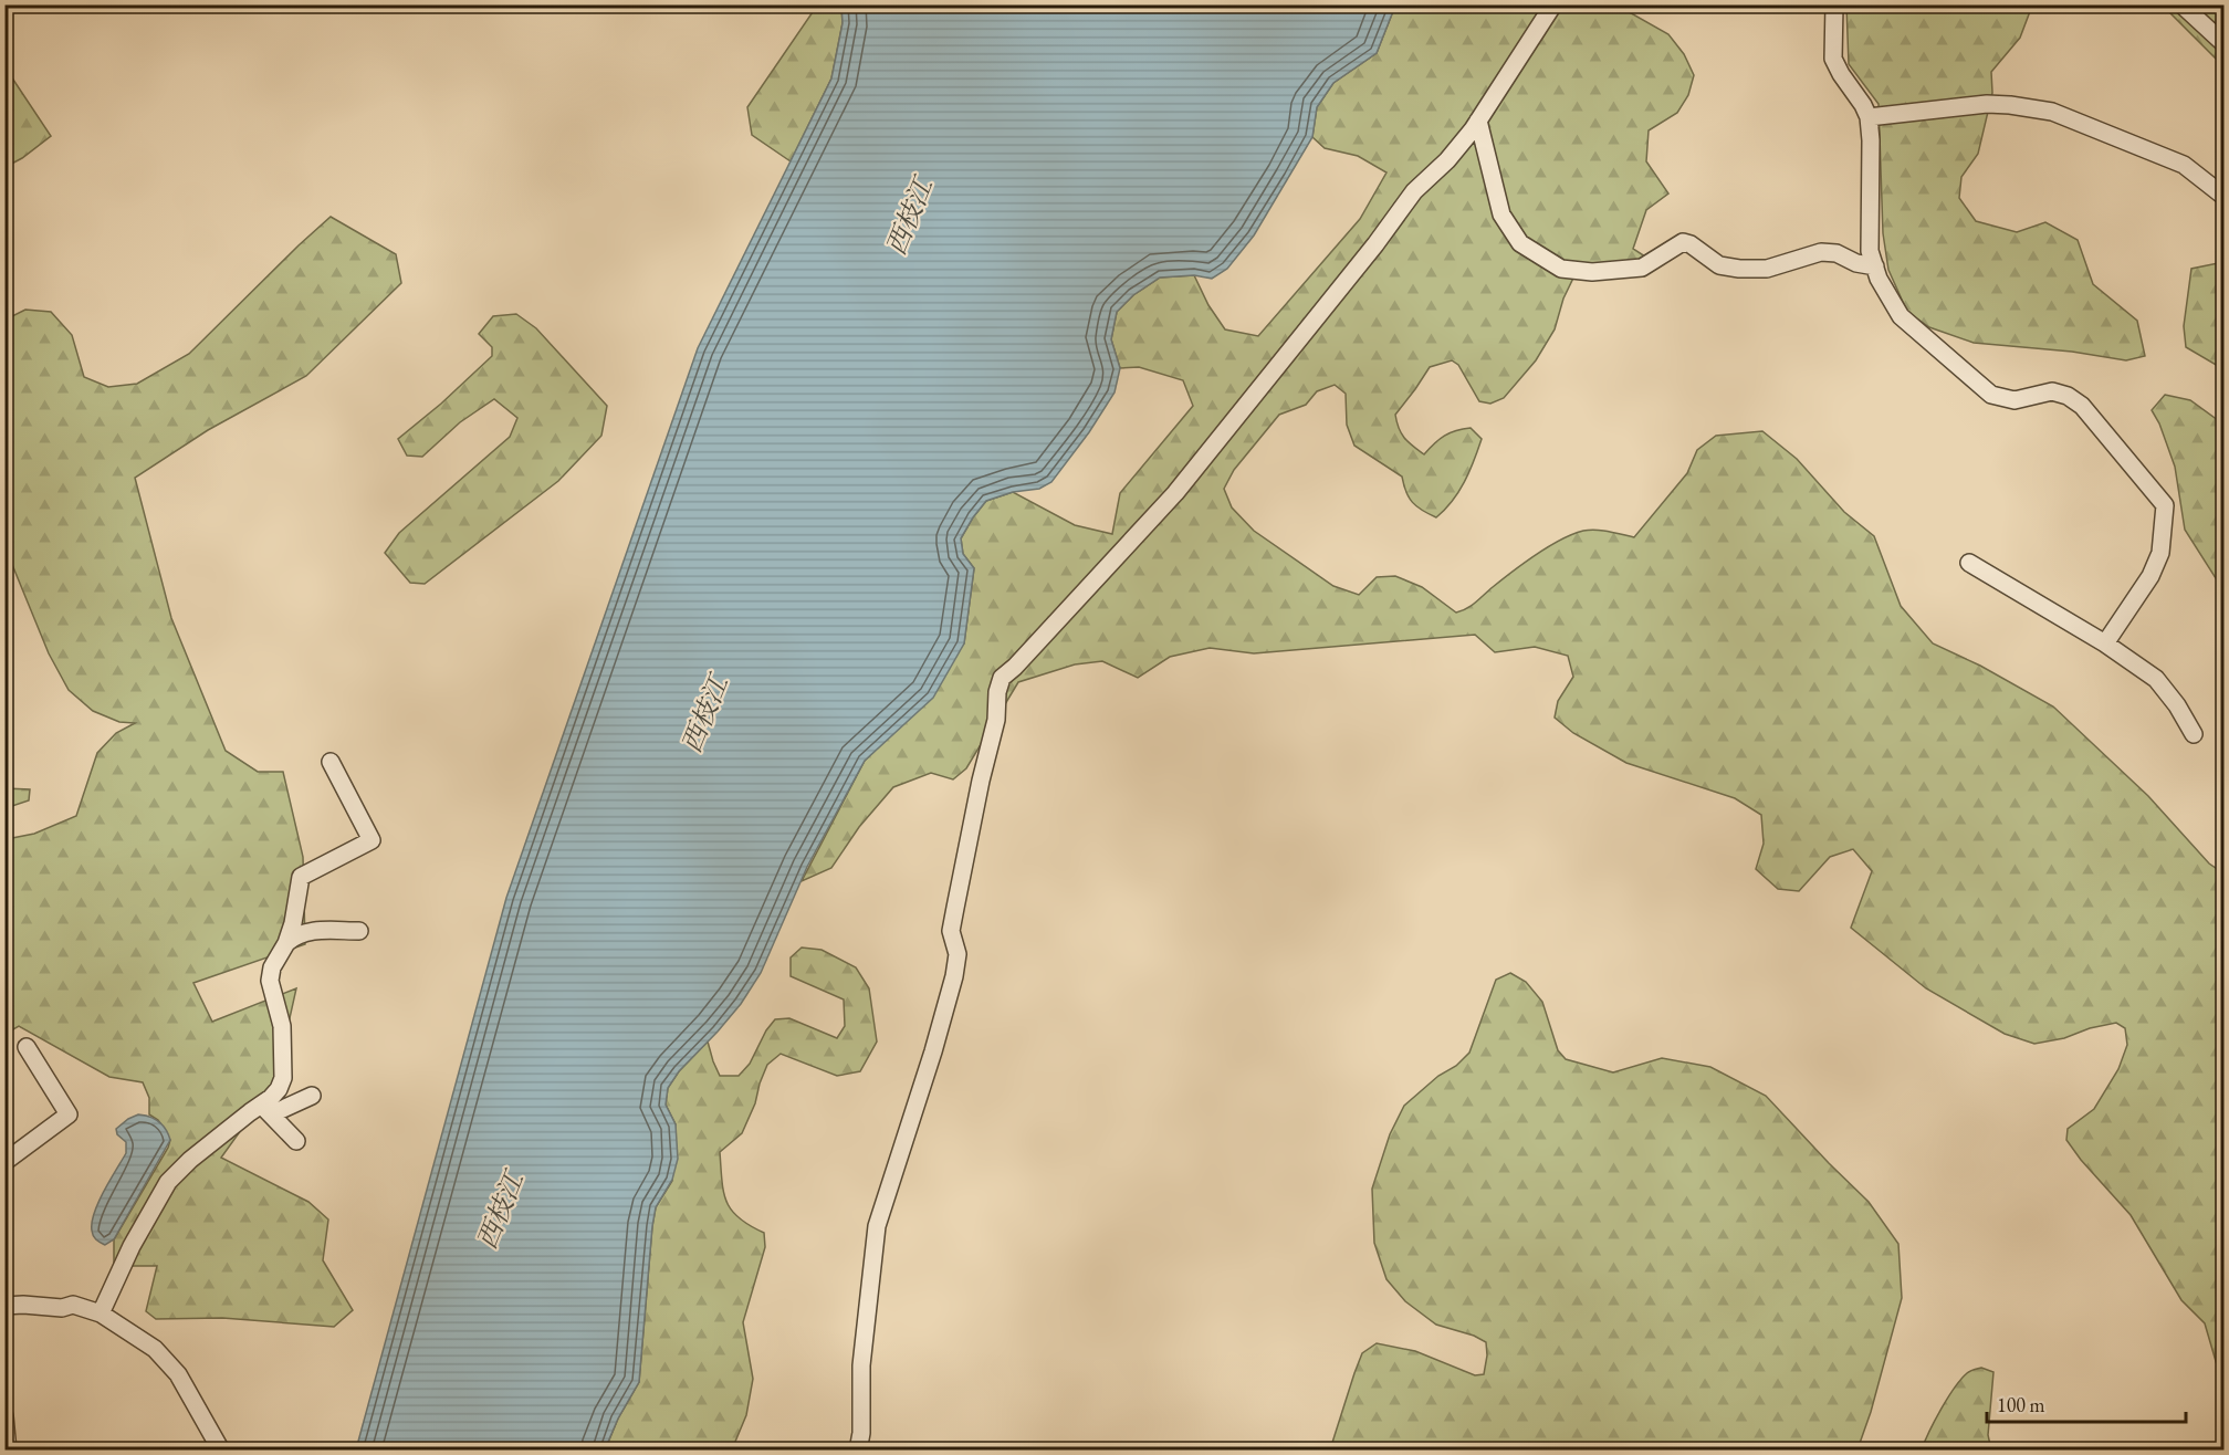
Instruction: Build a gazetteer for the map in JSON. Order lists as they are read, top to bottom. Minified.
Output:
{"water":["西枝江"],"scale_bar":"100 m"}
